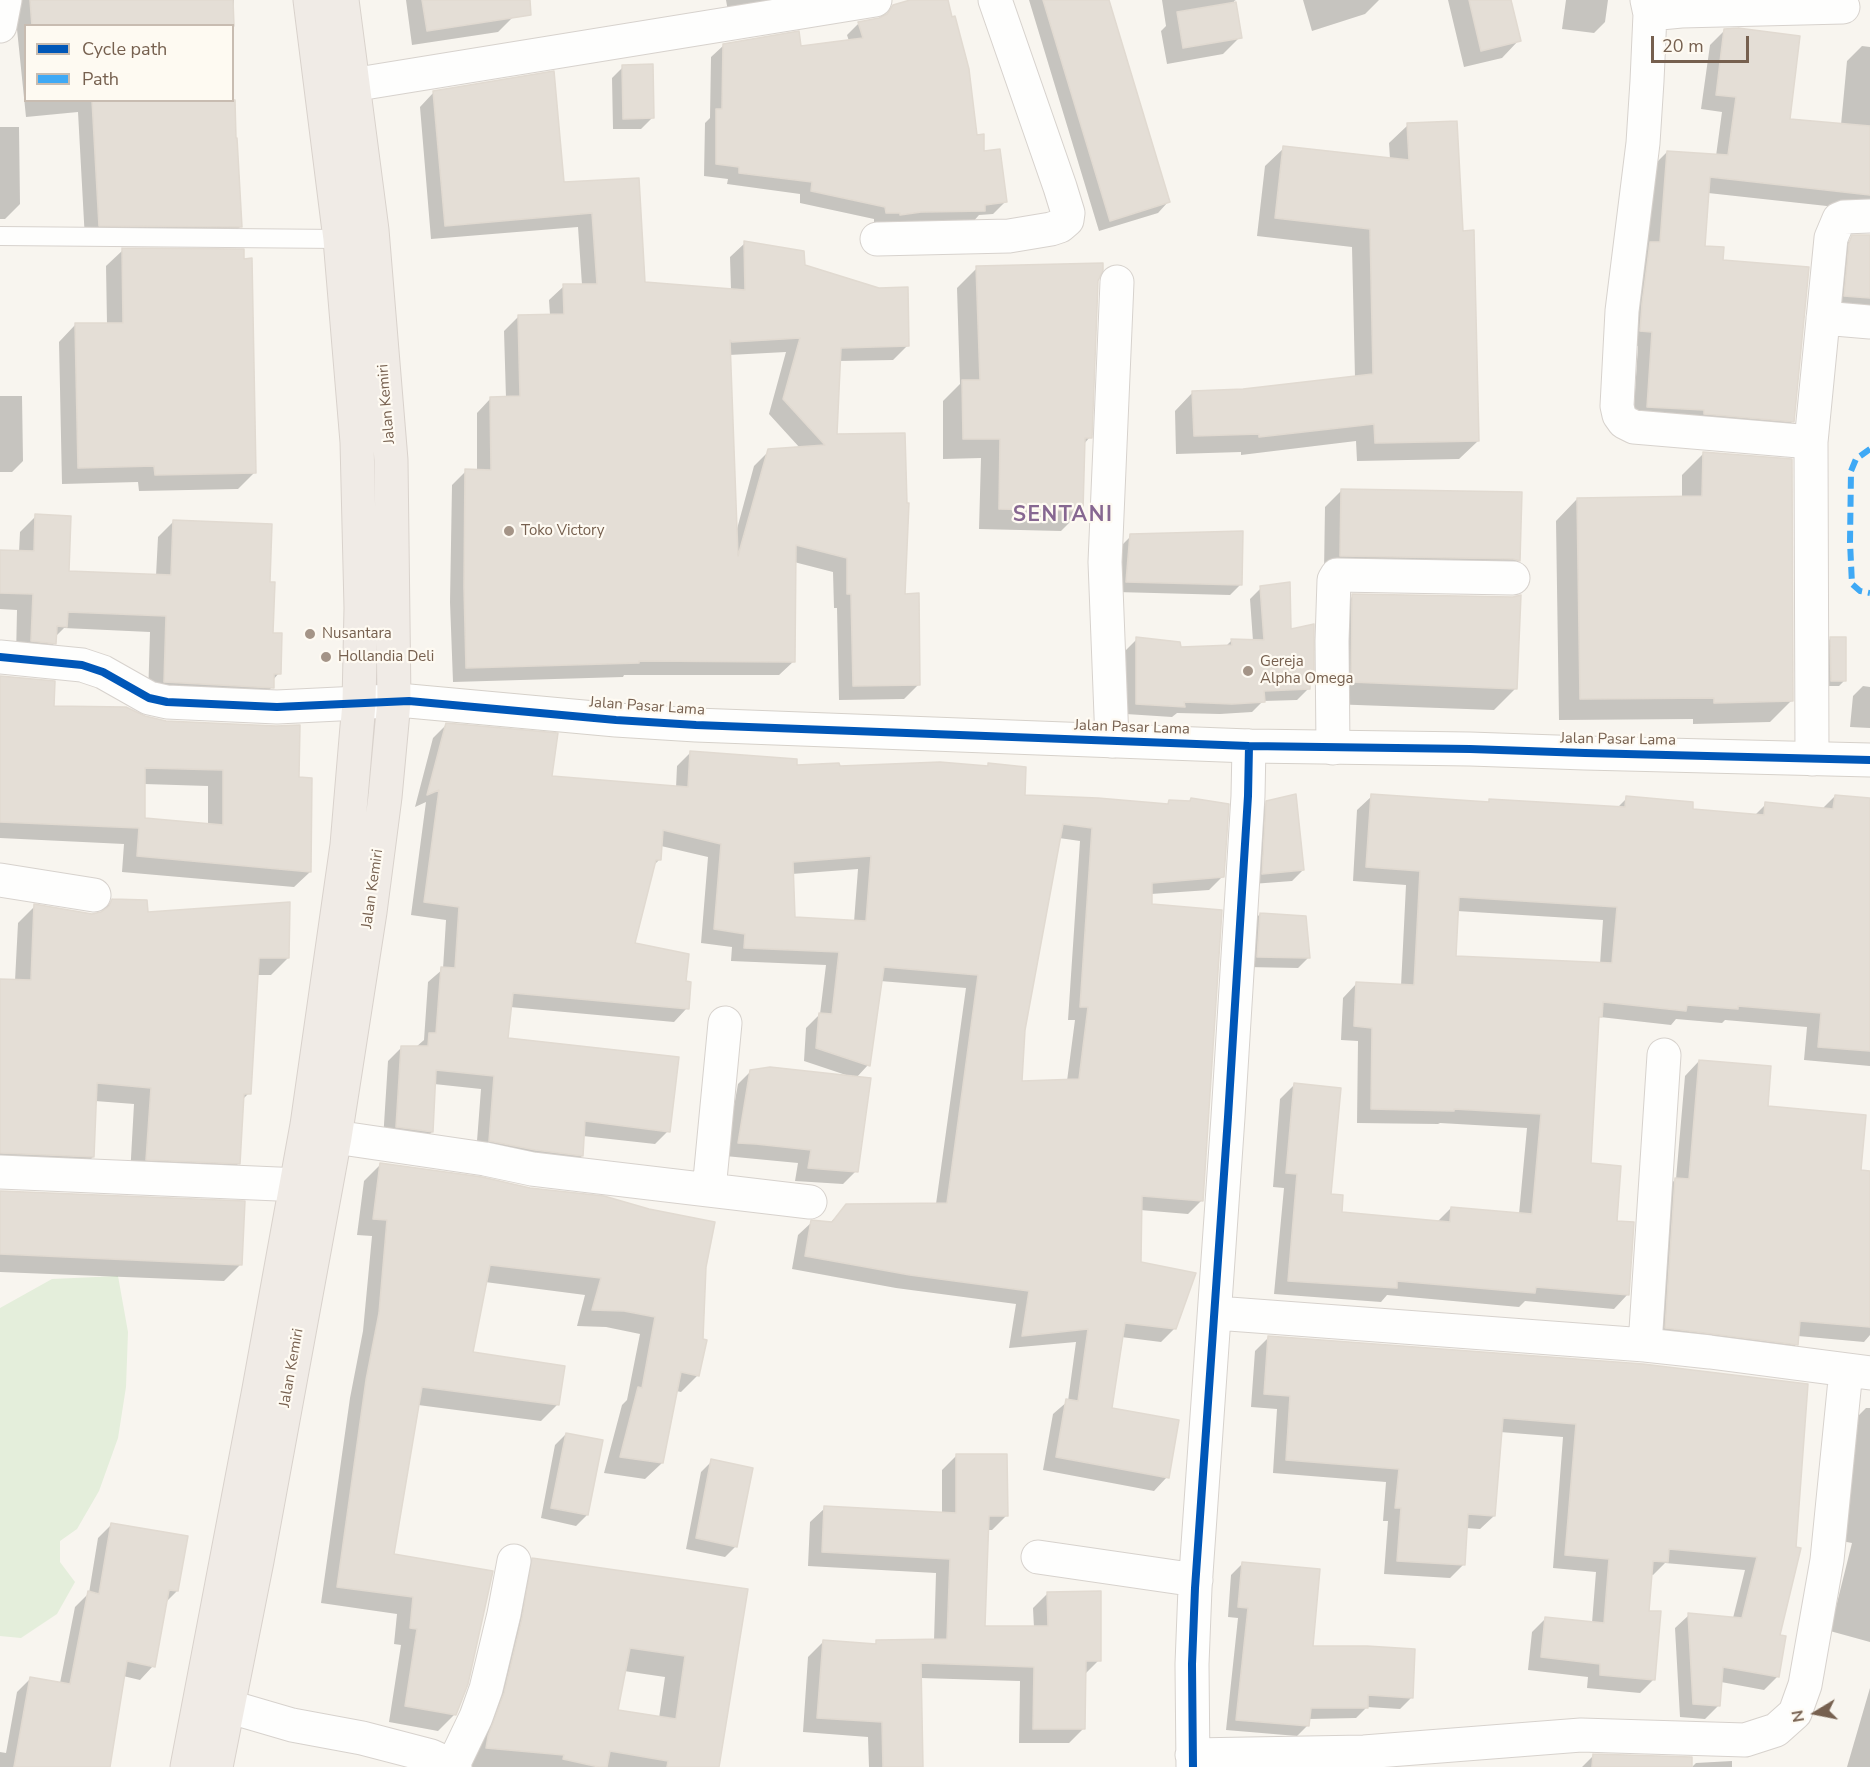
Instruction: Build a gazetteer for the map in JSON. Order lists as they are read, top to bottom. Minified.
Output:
{"streets":{"highway":["Jalan Kemiri"],"street":["Jalan Pasar Lama"]},"crossings":[["Jalan Kemiri","Jalan Pasar Lama"]],"districts":["SENTANI"],"places":["Toko Victory","Nusantara","Hollandia Deli","Gereja Alpha Omega"],"legend":["Cycle path","Path"],"scale_bar":"20 m","north":"left"}
